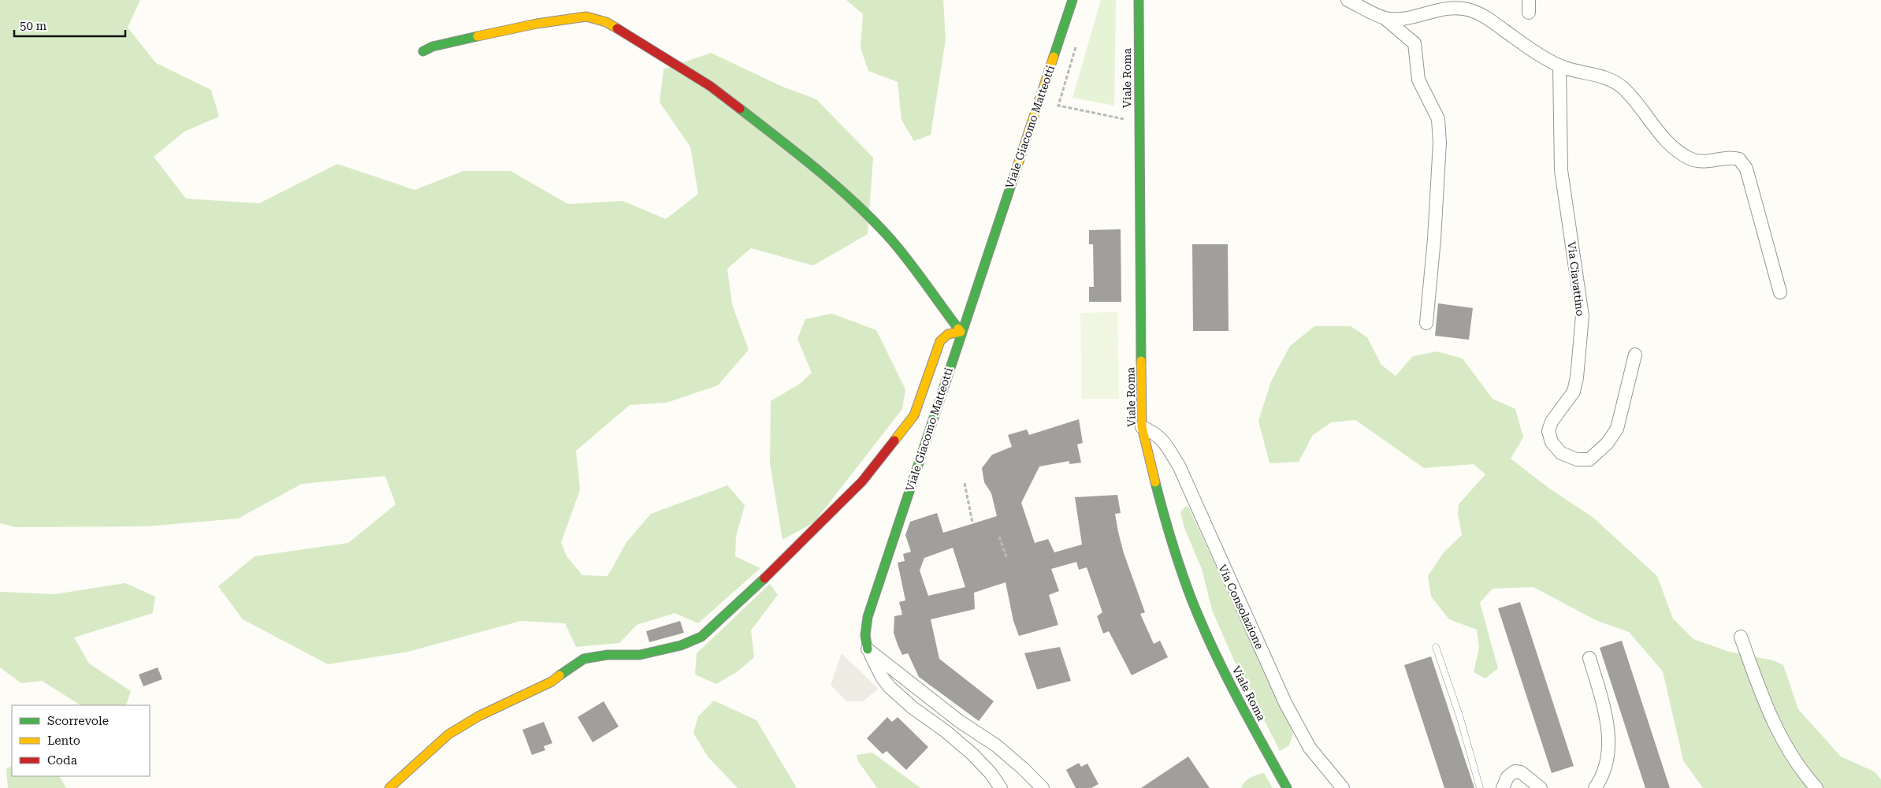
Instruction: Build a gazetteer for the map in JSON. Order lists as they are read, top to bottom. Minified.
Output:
{"streets":{"street":["Viale Roma","Viale Giacomo Matteotti","Via Ciavattino","Via Consolazione"]},"crossings":[["Viale Roma","Via Consolazione"]],"legend":["Scorrevole","Lento","Coda"],"scale_bar":"50 m"}
